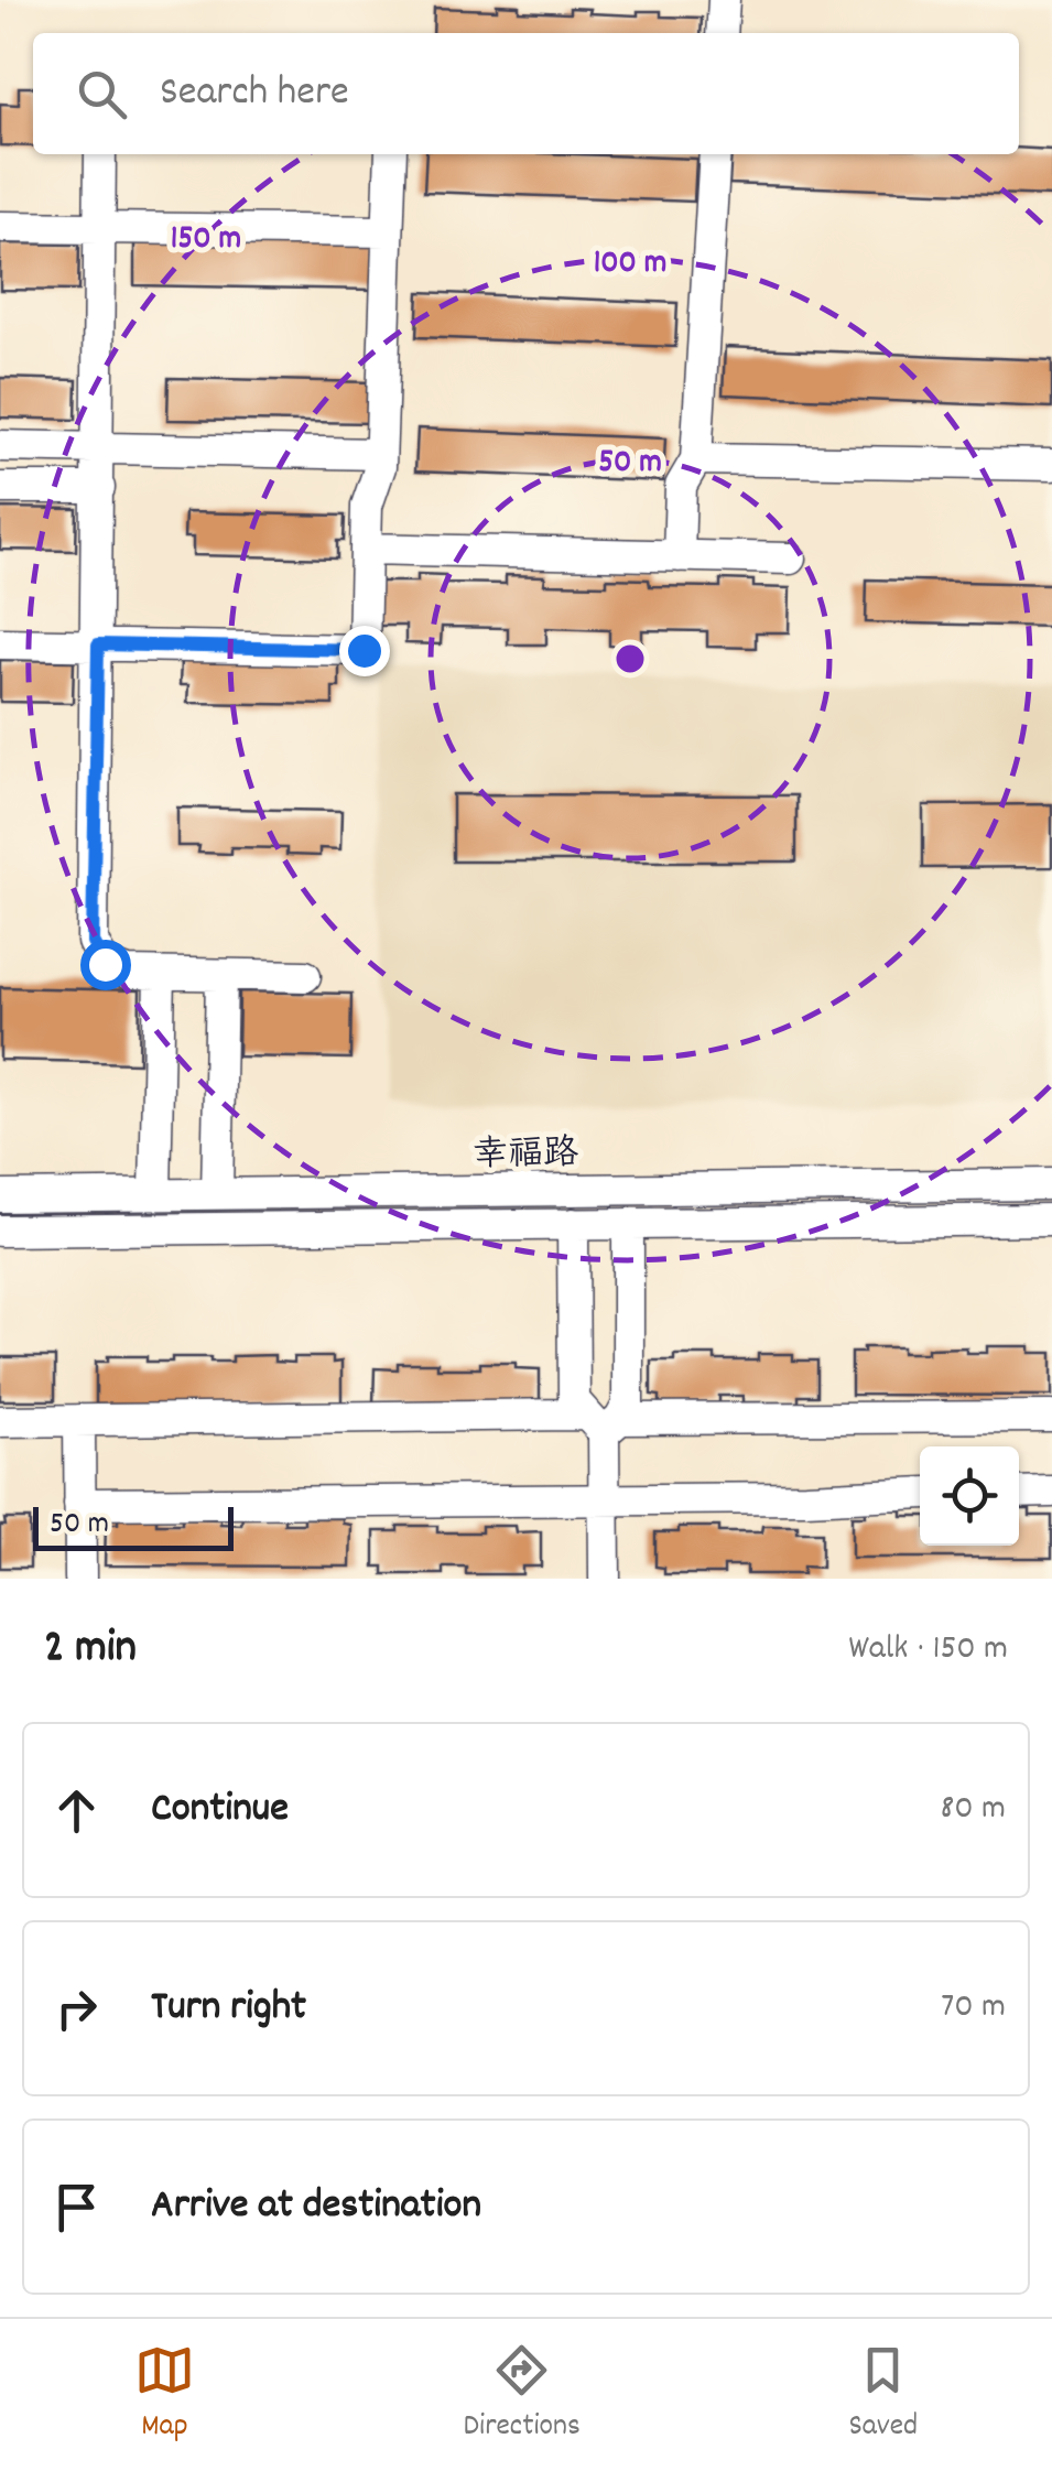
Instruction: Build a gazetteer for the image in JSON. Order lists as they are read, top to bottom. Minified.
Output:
{"streets":{"street":["幸福路"]},"scale_bar":"50 m","page":{"search":"Search here","scale":"50 m","heading":["2 min","Walk · 150 m"],"list":[["Continue","80 m"],["Turn right","70 m"],"Arrive at destination"],"nav":["Map","Directions","Saved"]},"rings":["150 m","100 m","50 m"]}
